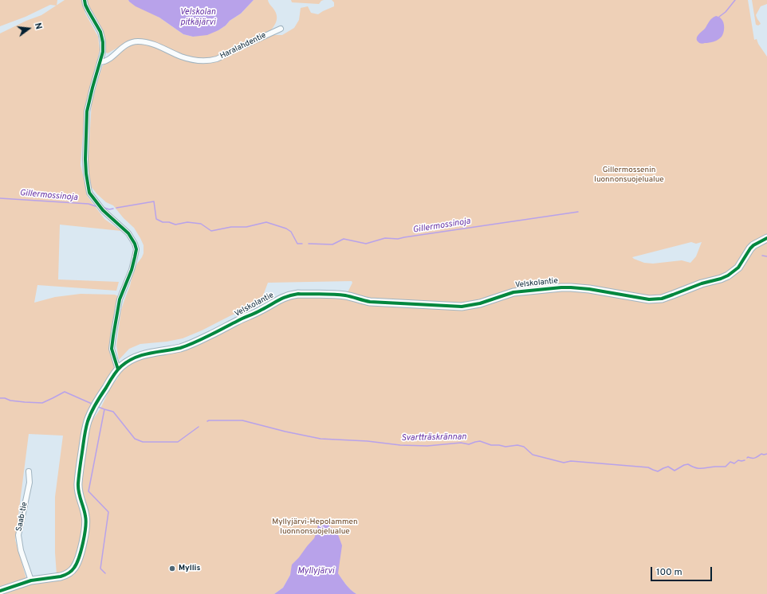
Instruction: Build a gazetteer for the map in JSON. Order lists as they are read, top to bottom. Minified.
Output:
{"streets":{"street":["Haralahdentie","Velskolantie","Saab-tie"]},"crossings":[["Velskolantie","Saab-tie"]],"water":["Velskolan pitkäjärvi","Gillermossinoja","Svartträskrännan","Myllyjärvi"],"parks":["Gillermossenin luonnonsuojelualue","Myllyjärvi-Hepolammen luonnonsuojelualue"],"places":["Myllis"],"scale_bar":"100 m","north":"right"}
